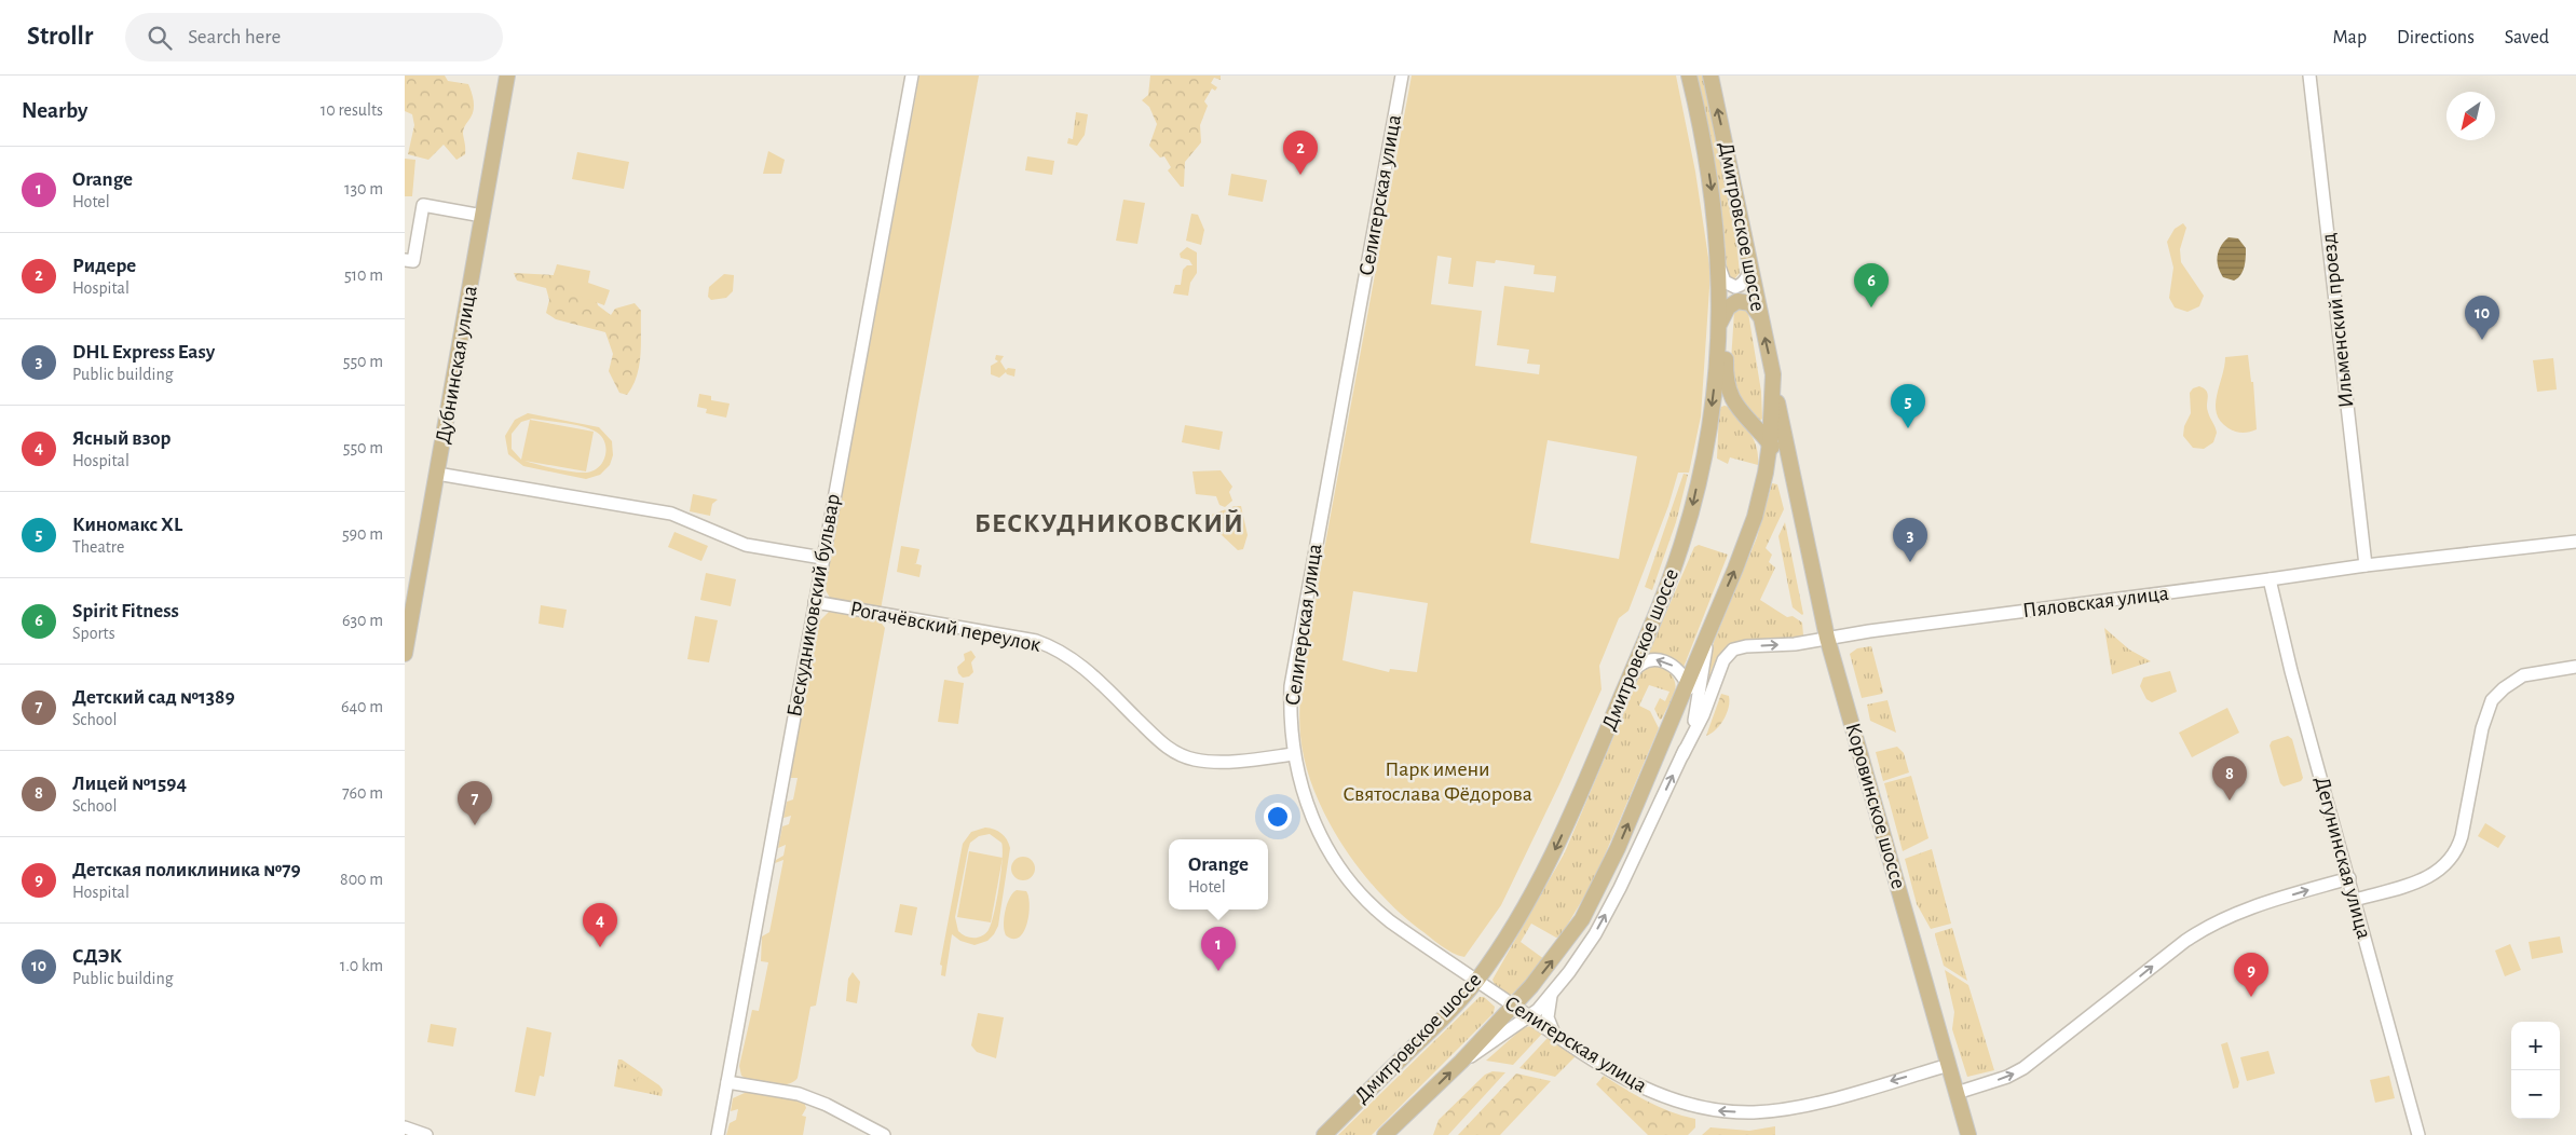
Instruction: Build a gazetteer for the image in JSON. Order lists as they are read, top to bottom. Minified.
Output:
{"streets":{"main road":["Дмитровское шоссе","Дубнинская улица","Коровинское шоссе"],"street":["Селигерская улица","Ильменский проезд","Пяловская улица","Бескудниковский бульвар","Рогачёвский переулок","Дегунинская улица"]},"crossings":[["Селигерская улица","Дмитровское шоссе"],["Селигерская улица","Рогачёвский переулок"],["Селигерская улица","Коровинское шоссе"],["Дмитровское шоссе","Коровинское шоссе"],["Ильменский проезд","Пяловская улица"],["Пяловская улица","Коровинское шоссе"],["Пяловская улица","Дегунинская улица"],["Бескудниковский бульвар","Рогачёвский переулок"]],"districts":["БЕСКУДНИКОВСКИЙ"],"parks":["Парк имени Святослава Фёдорова"],"north":"bottom left","page":{"header":"Strollr","search":"Search here","nav":["Map","Directions","Saved"],"heading":["Nearby","10 results"],"pins":["2","6","10","5","3","8","7","4","1","9"],"list":[{"mark":"1","name":"Orange","note":"Hotel","value":"130 m"},{"mark":"2","name":"Ридере","note":"Hospital","value":"510 m"},{"mark":"3","name":"DHL Express Easy","note":"Public building","value":"550 m"},{"mark":"4","name":"Ясный взор","note":"Hospital","value":"550 m"},{"mark":"5","name":"Киномакс XL","note":"Theatre","value":"590 m"},{"mark":"6","name":"Spirit Fitness","note":"Sports","value":"630 m"},{"mark":"7","name":"Детский сад №1389","note":"School","value":"640 m"},{"mark":"8","name":"Лицей №1594","note":"School","value":"760 m"},{"mark":"9","name":"Детская поликлиника №79","note":"Hospital","value":"800 m"},{"mark":"10","name":"СДЭК","note":"Public building","value":"1.0 km"}],"popup":["Orange","Hotel"],"map_buttons":["+","−"]}}
